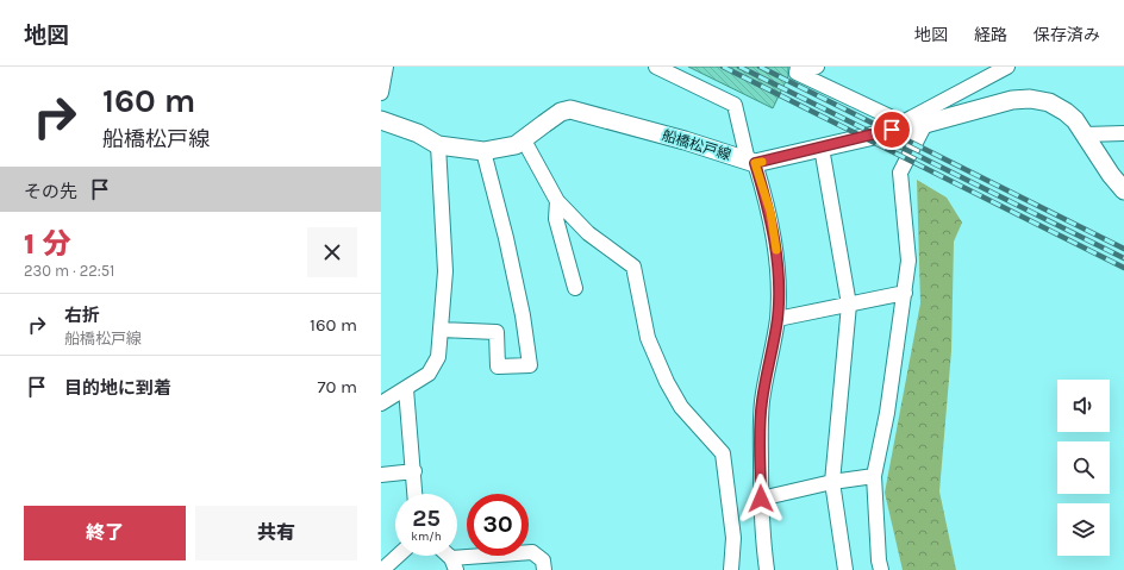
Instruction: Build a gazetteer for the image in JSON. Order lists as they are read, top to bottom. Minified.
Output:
{"streets":{"main road":["船橋松戸線"]},"page":{"header":"地図","nav":["地図","経路","保存済み"],"turn":["160 m","船橋松戸線"],"then":"その先","heading":["1 分","230 m · 22:51"],"list":[{"name":"右折","note":"船橋松戸線","value":"160 m"},{"name":"目的地に到着","value":"70 m"}],"speed":"25 km/h","limit":"30","buttons":["終了","共有"]}}
